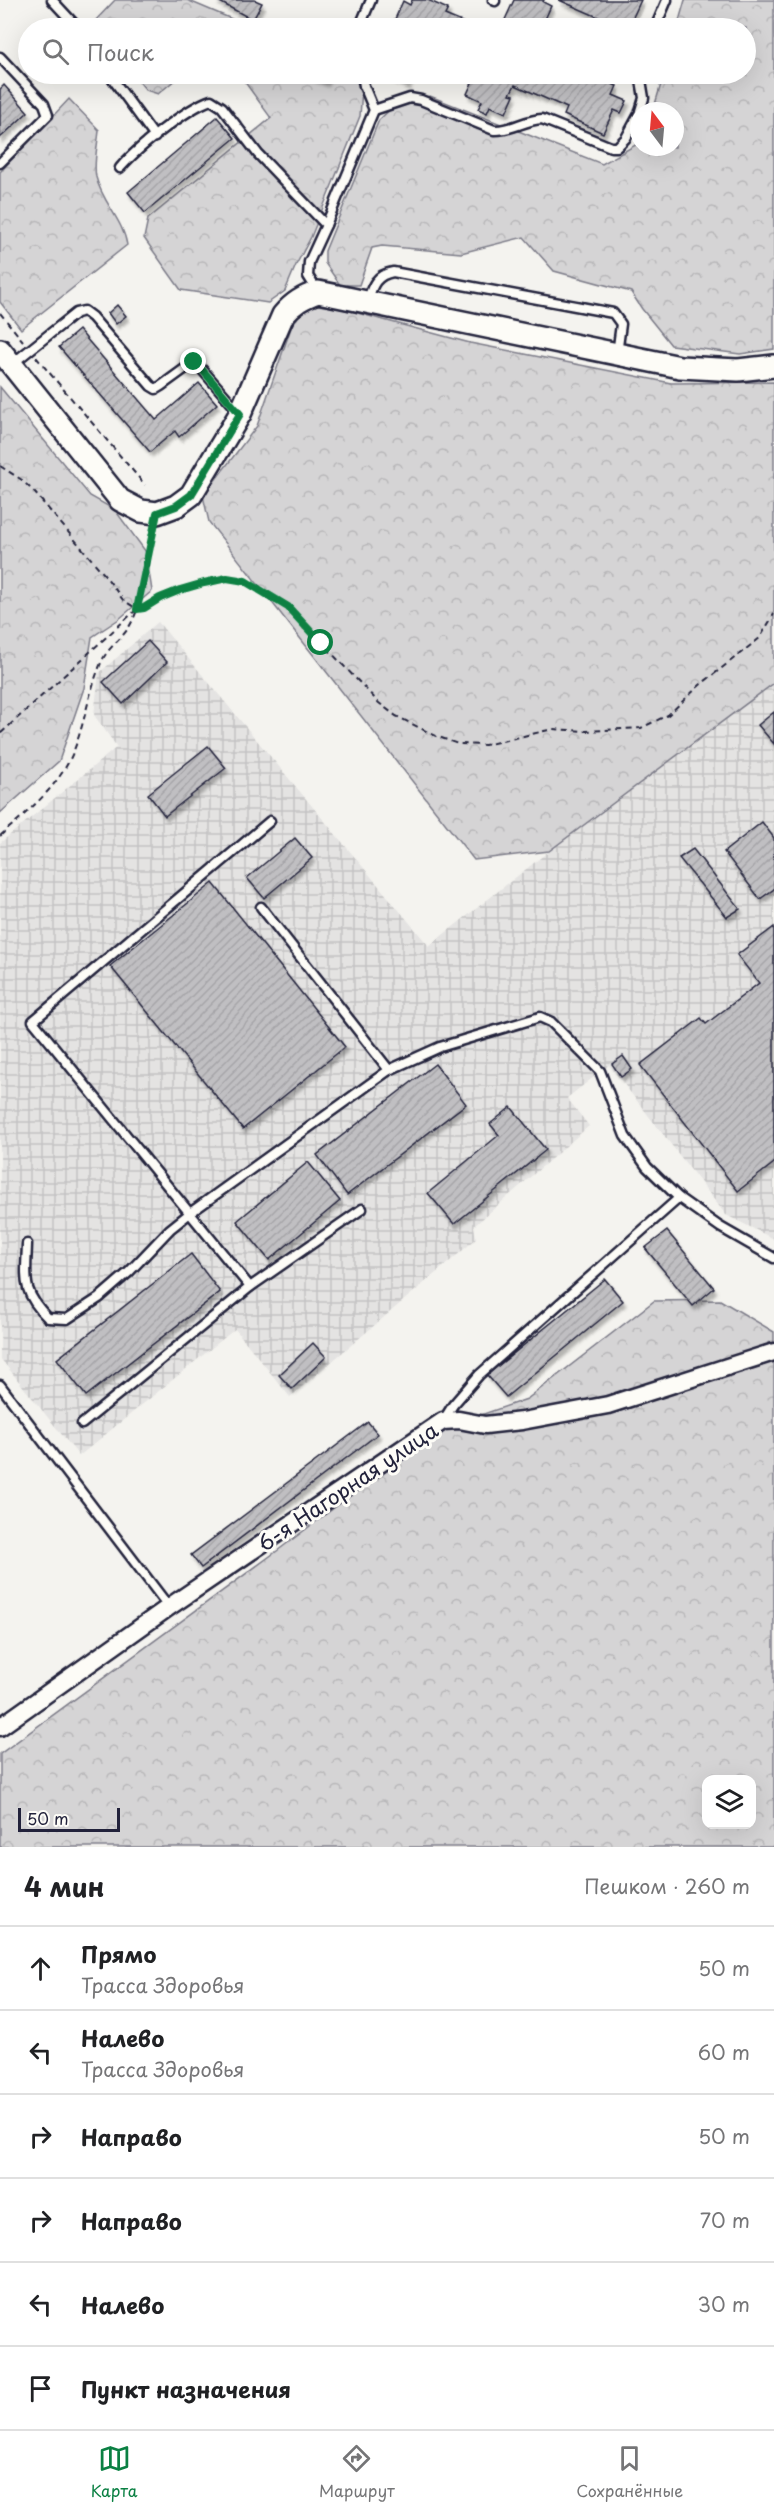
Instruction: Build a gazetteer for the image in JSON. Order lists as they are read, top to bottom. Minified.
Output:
{"streets":{"street":["6-я Нагорная улица"]},"scale_bar":"50 m","north":"top","page":{"search":"Поиск","scale":"50 m","heading":["4 мин","Пешком · 260 m"],"list":[["Прямо","Трасса Здоровья","50 m"],["Налево","Трасса Здоровья","60 m"],["Направо","50 m"],["Направо","70 m"],["Налево","30 m"],"Пункт назначения"],"nav":["Карта","Маршрут","Сохранённые"]}}
